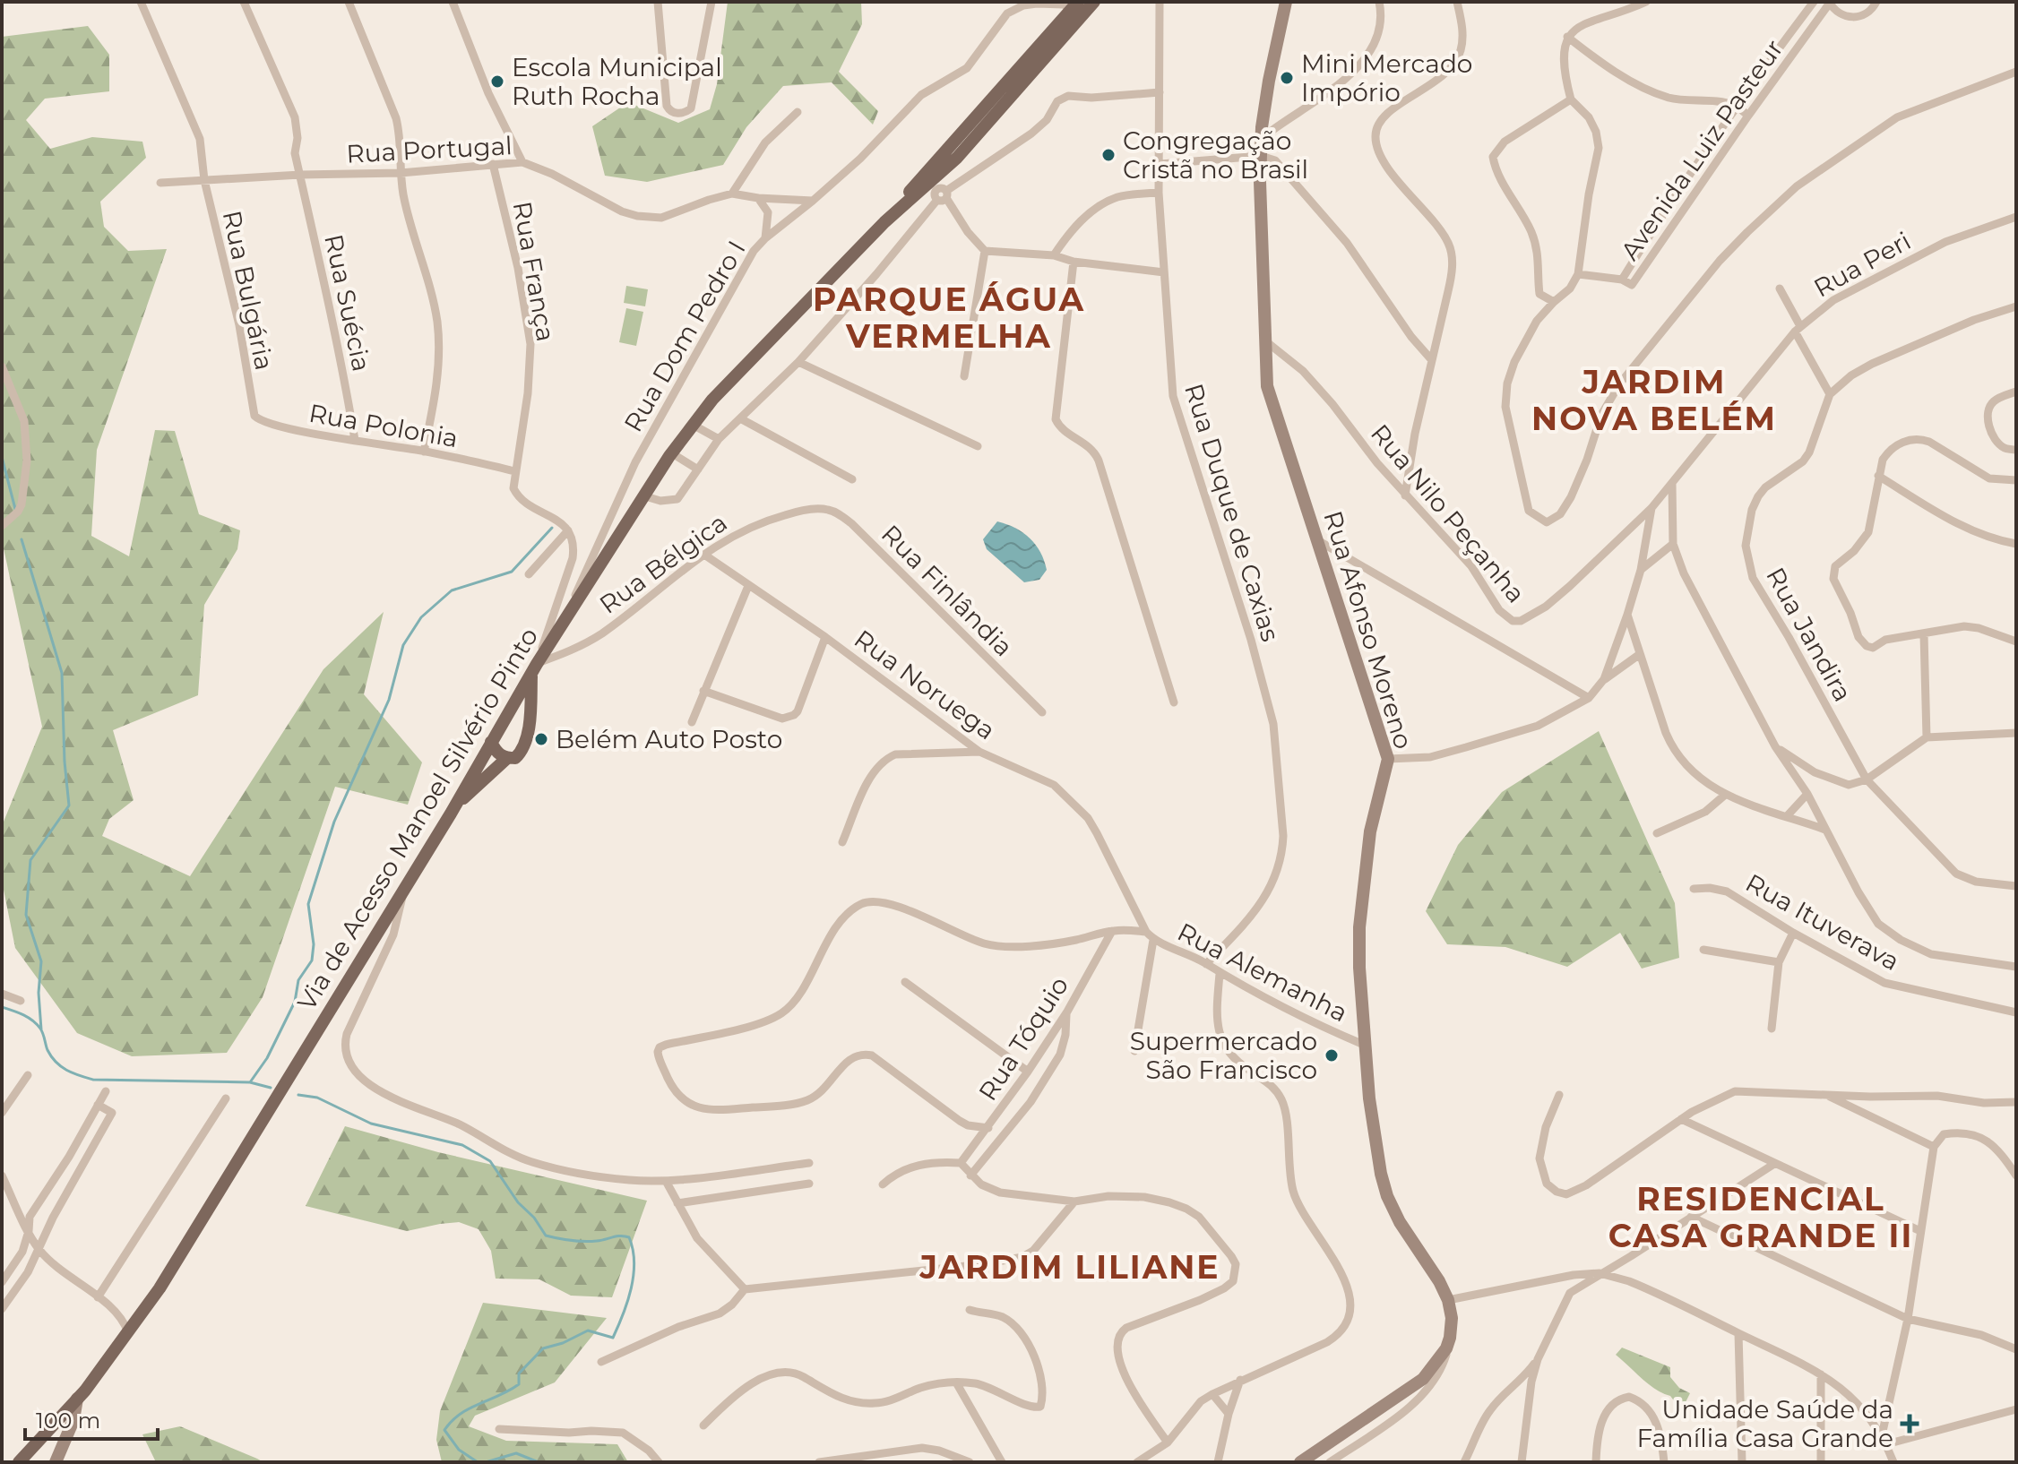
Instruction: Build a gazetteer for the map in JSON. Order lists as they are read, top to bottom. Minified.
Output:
{"streets":{"main road":["Rua Afonso Moreno","Via de Acesso Manoel Silvério Pinto"],"street":["Rua Portugal","Avenida Luiz Pasteur","Rua Peri","Rua França","Rua Bulgária","Rua Suécia","Rua Dom Pedro I","Rua Polonia","Rua Duque de Caxias","Rua Nilo Peçanha","Rua Bélgica","Rua Finlândia","Rua Jandira","Rua Noruega","Rua Ituverava","Rua Alemanha","Rua Tóquio"]},"crossings":[["Rua Portugal","Rua França"],["Rua Portugal","Rua Bulgária"],["Rua Portugal","Rua Suécia"],["Rua Portugal","Rua Dom Pedro I"],["Rua Peri","Rua Nilo Peçanha"],["Rua França","Rua Polonia"],["Rua Bulgária","Rua Polonia"],["Rua Suécia","Rua Polonia"],["Rua Dom Pedro I","Via de Acesso Manoel Silvério Pinto"],["Rua Duque de Caxias","Rua Alemanha"],["Rua Nilo Peçanha","Rua Afonso Moreno"],["Rua Bélgica","Rua Finlândia"],["Rua Bélgica","Rua Noruega"],["Rua Bélgica","Via de Acesso Manoel Silvério Pinto"],["Rua Afonso Moreno","Rua Alemanha"],["Rua Noruega","Rua Alemanha"]],"districts":["PARQUE ÁGUA VERMELHA","JARDIM NOVA BELÉM","RESIDENCIAL CASA GRANDE II","JARDIM LILIANE"],"places":{"other":["Mini Mercado Impório","Escola Municipal Ruth Rocha","Congregação Cristã no Brasil","Belém Auto Posto","Supermercado São Francisco"],"health":["Unidade Saúde da Família Casa Grande"]},"scale_bar":"100 m"}
